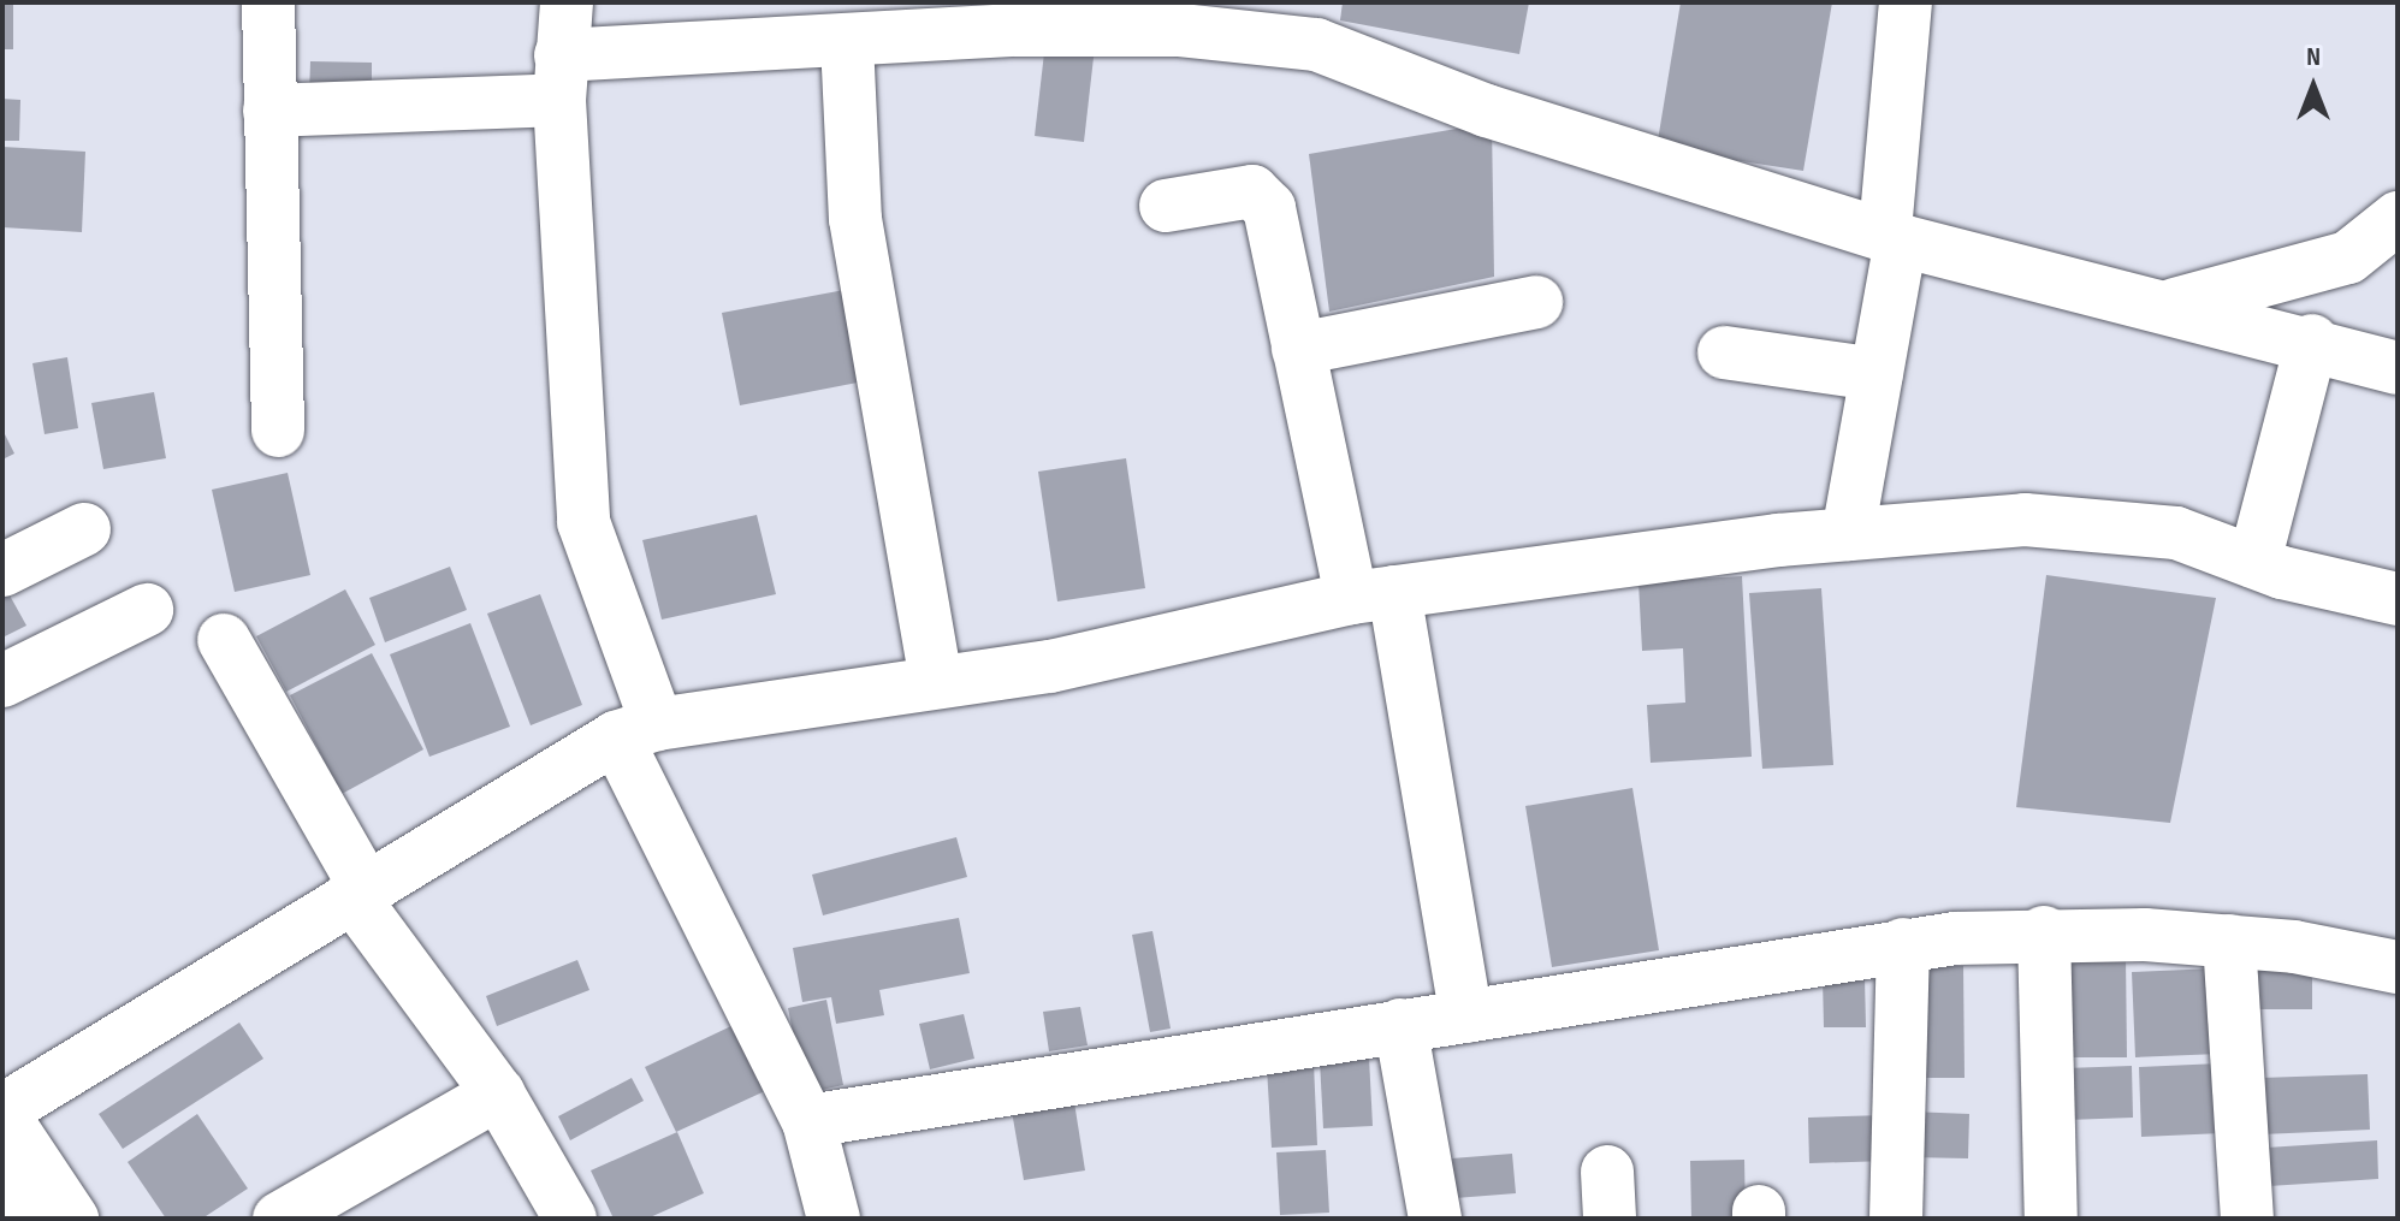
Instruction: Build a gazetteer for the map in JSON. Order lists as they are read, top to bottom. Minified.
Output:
{"north":"top"}
